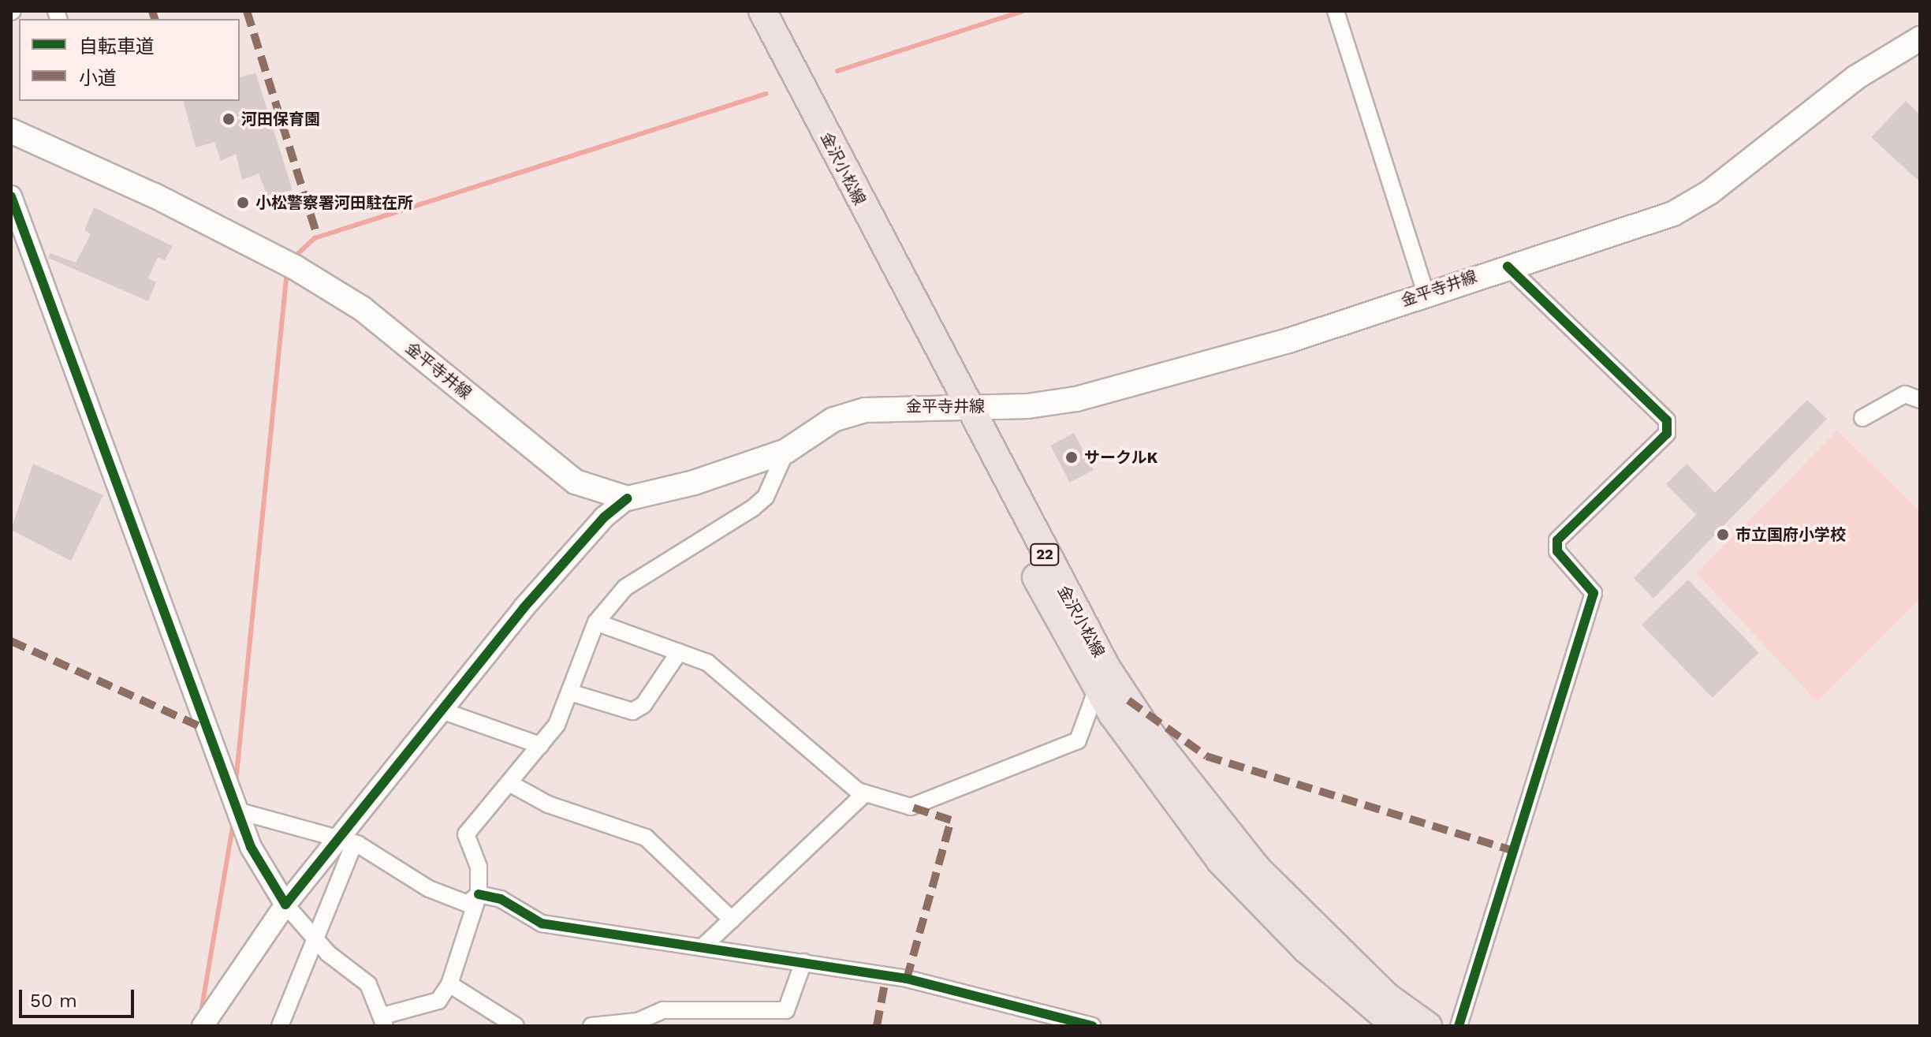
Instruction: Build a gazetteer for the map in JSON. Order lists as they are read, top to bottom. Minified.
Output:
{"streets":{"main road":["金沢小松線","金平寺井線","22"]},"crossings":[["金沢小松線","金平寺井線"]],"places":["河田保育園","小松警察署河田駐在所","サークルK","市立国府小学校"],"legend":["自転車道","小道"],"scale_bar":"50 m"}
